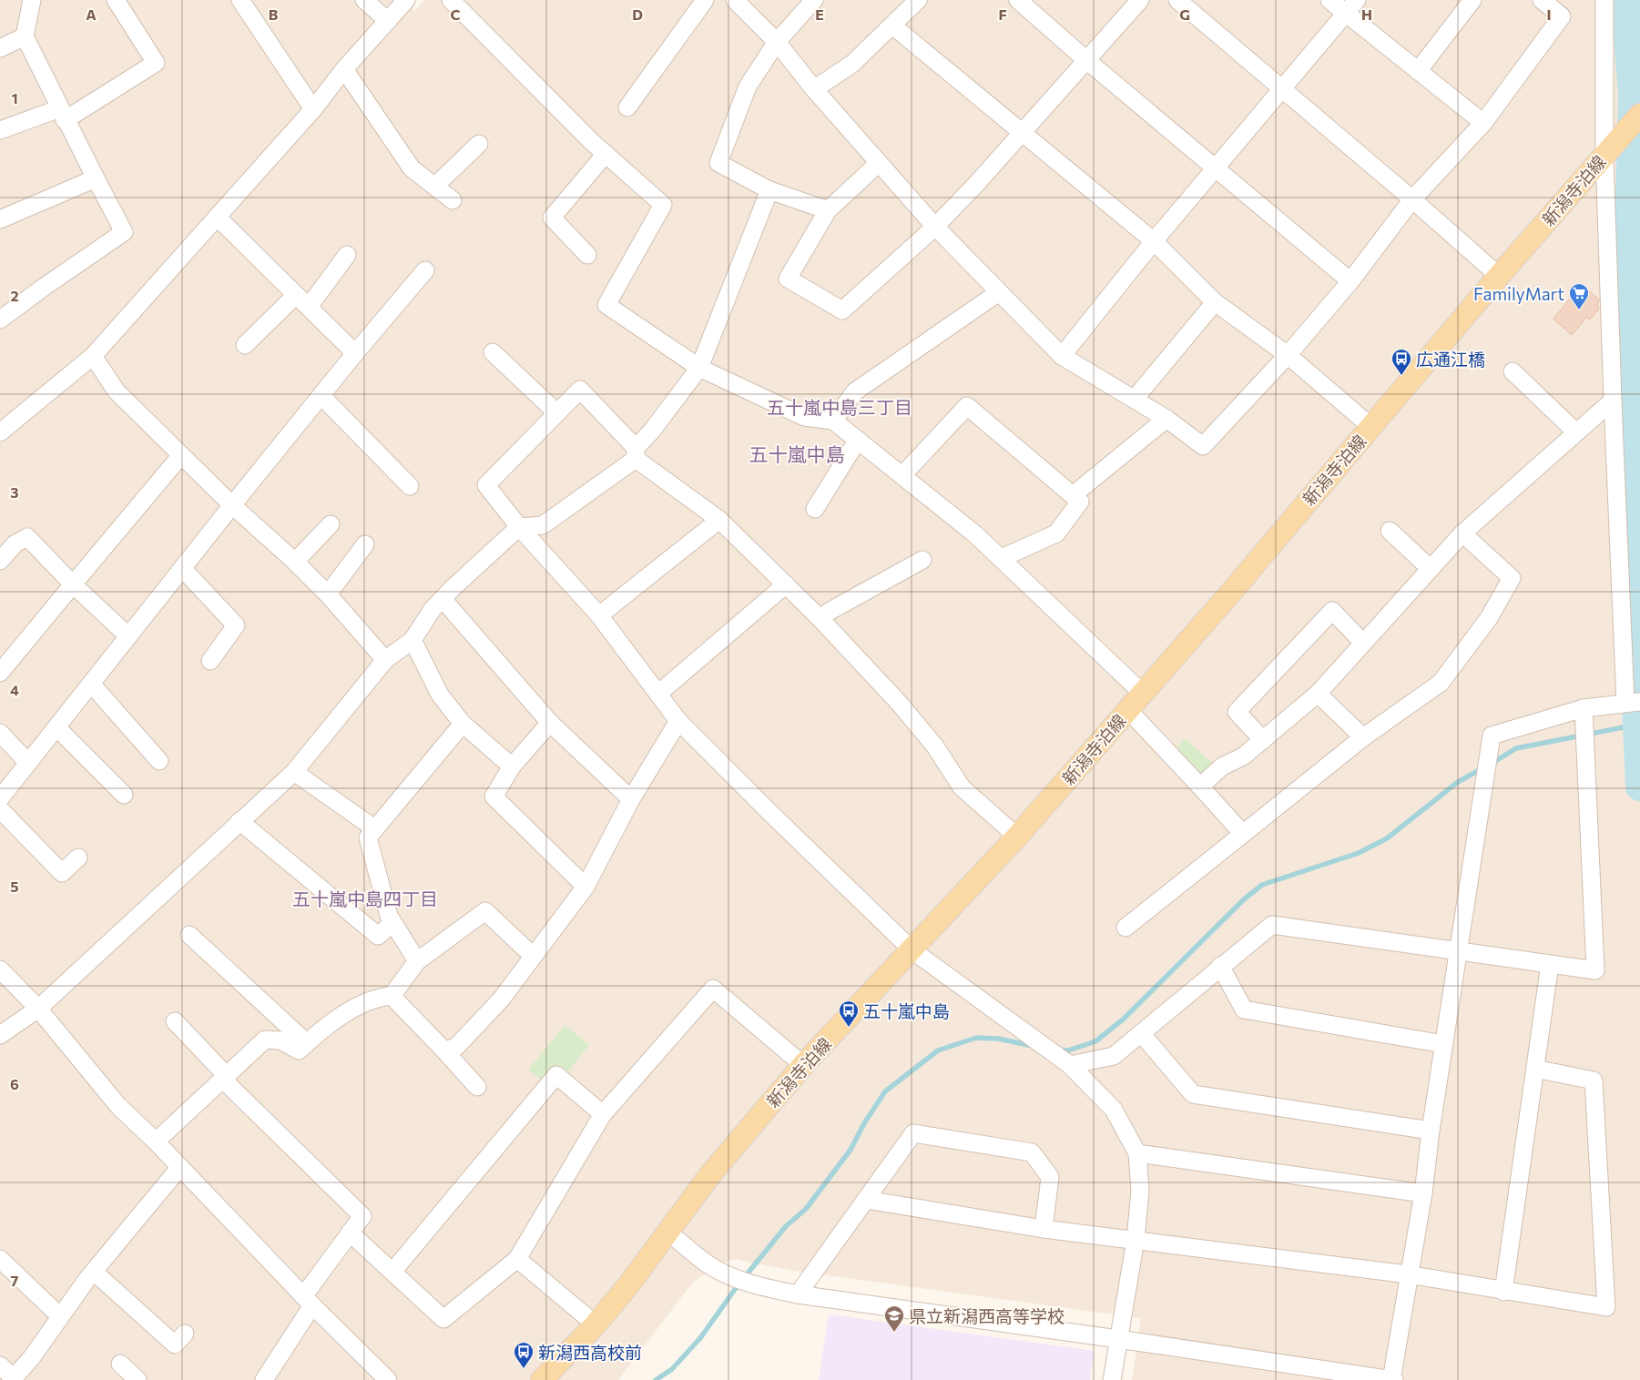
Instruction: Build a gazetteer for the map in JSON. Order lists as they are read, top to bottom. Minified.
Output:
{"streets":{"main road":["新潟寺泊線"]},"districts":["五十嵐中島三丁目","五十嵐中島","五十嵐中島四丁目"],"places":{"supermarket":["FamilyMart"],"bus stop":["広通江橋","五十嵐中島","新潟西高校前"],"school or university":["県立新潟西高等学校"]},"grid":{"columns":["A","B","C","D","E","F","G","H","I"],"rows":["1","2","3","4","5","6","7"]}}
